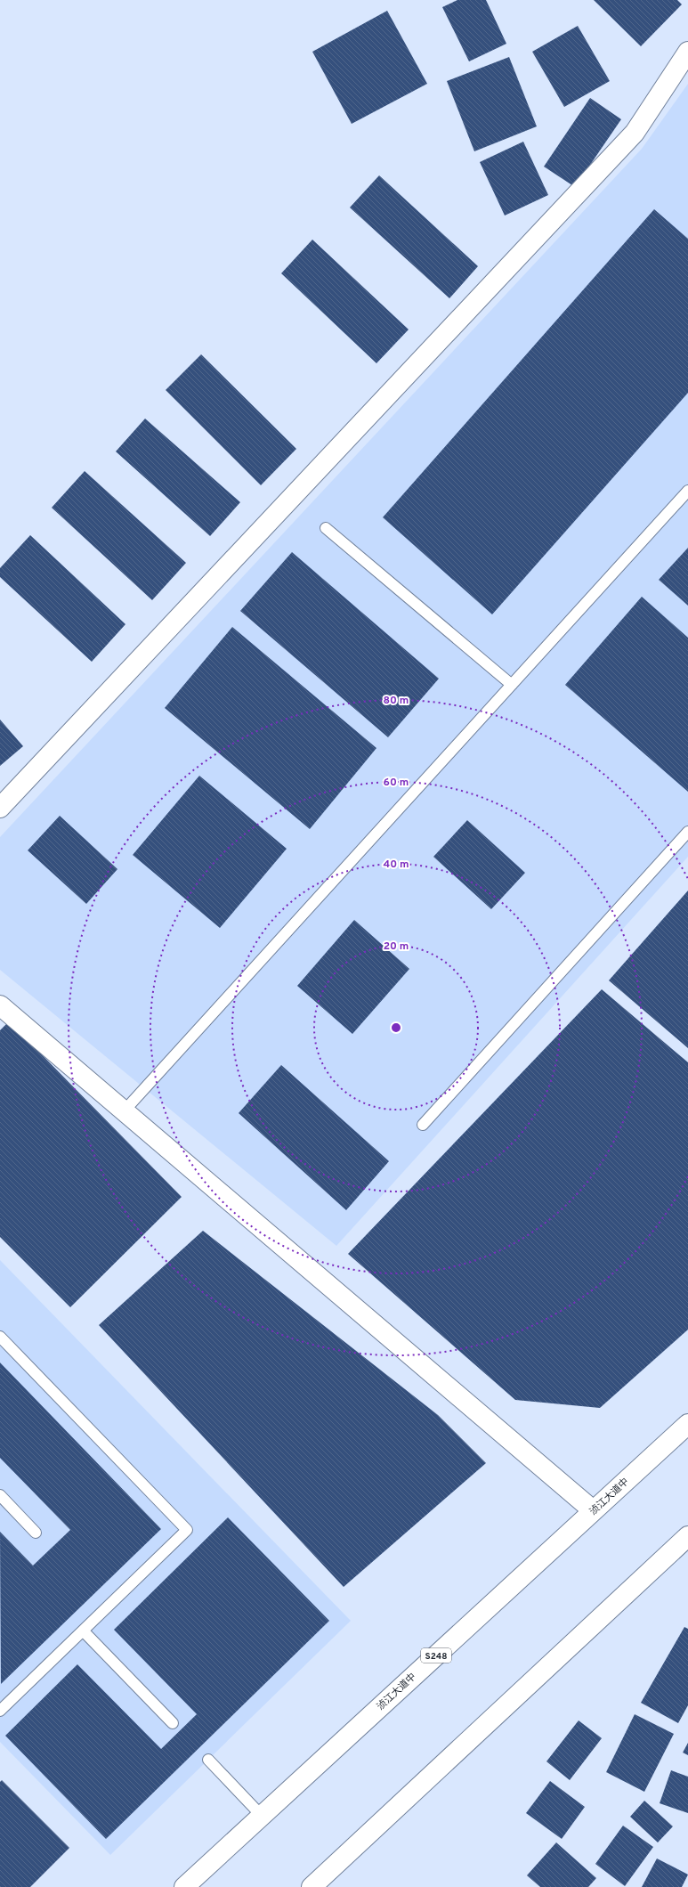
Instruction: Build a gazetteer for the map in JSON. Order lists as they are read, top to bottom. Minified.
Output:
{"streets":{"street":["浈江大道中","S248"]},"rings":["80 m","60 m","40 m","20 m"]}
